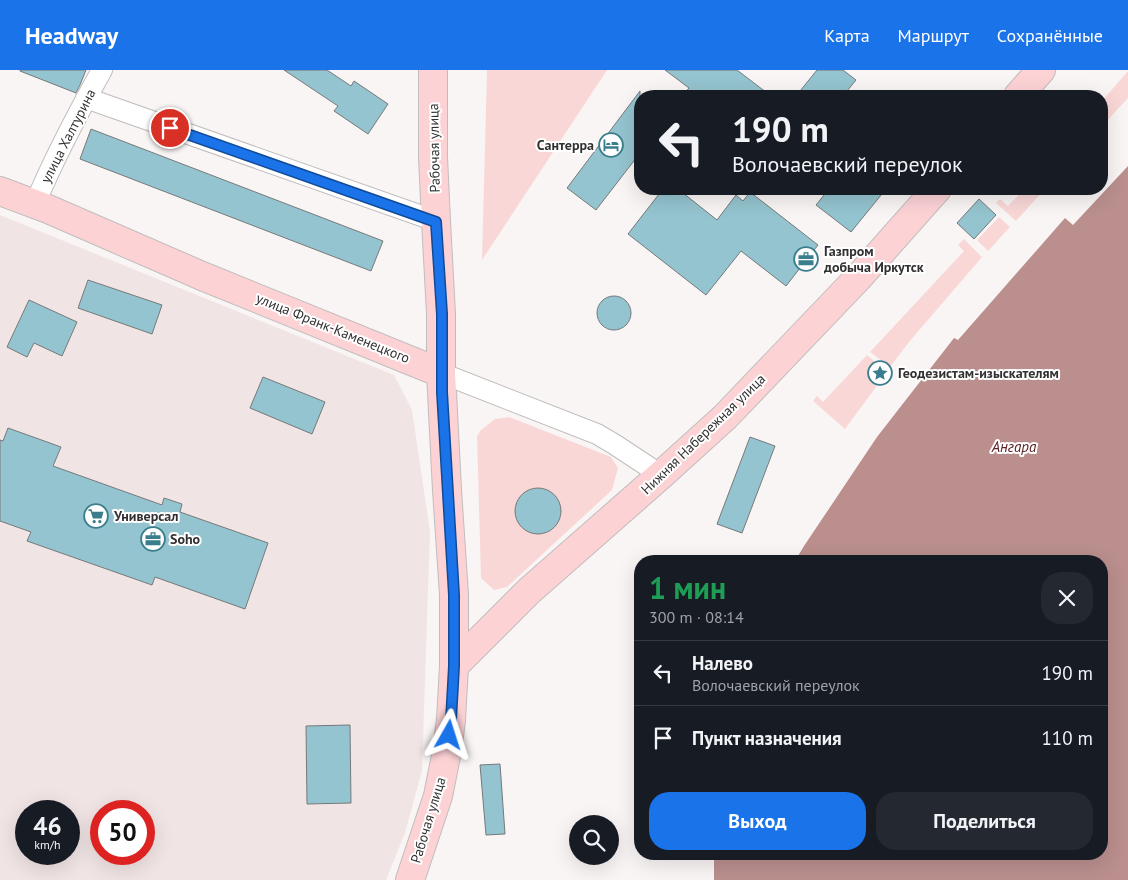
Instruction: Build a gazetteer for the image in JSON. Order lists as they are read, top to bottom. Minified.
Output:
{"streets":{"main road":["Рабочая улица","улица Франк-Каменецкого","Нижняя Набережная улица"],"street":["улица Халтурина"]},"crossings":[["улица Халтурина","улица Франк-Каменецкого"],["Рабочая улица","улица Франк-Каменецкого"],["Рабочая улица","Нижняя Набережная улица"],["улица Франк-Каменецкого","Нижняя Набережная улица"]],"water":["Ангара"],"places":{"hotel":["Сантерра"],"office":["Газпром добыча Иркутск","Soho"],"place":["Геодезистам-изыскателям"],"supermarket":["Универсал"]},"page":{"header":"Headway","nav":["Карта","Маршрут","Сохранённые"],"turn":["190 m","Волочаевский переулок"],"heading":["1 мин","300 m · 08:14"],"list":[{"name":"Налево","note":"Волочаевский переулок","value":"190 m"},{"name":"Пункт назначения","value":"110 m"}],"buttons":["Выход","Поделиться"],"speed":"46 km/h","limit":"50"}}
